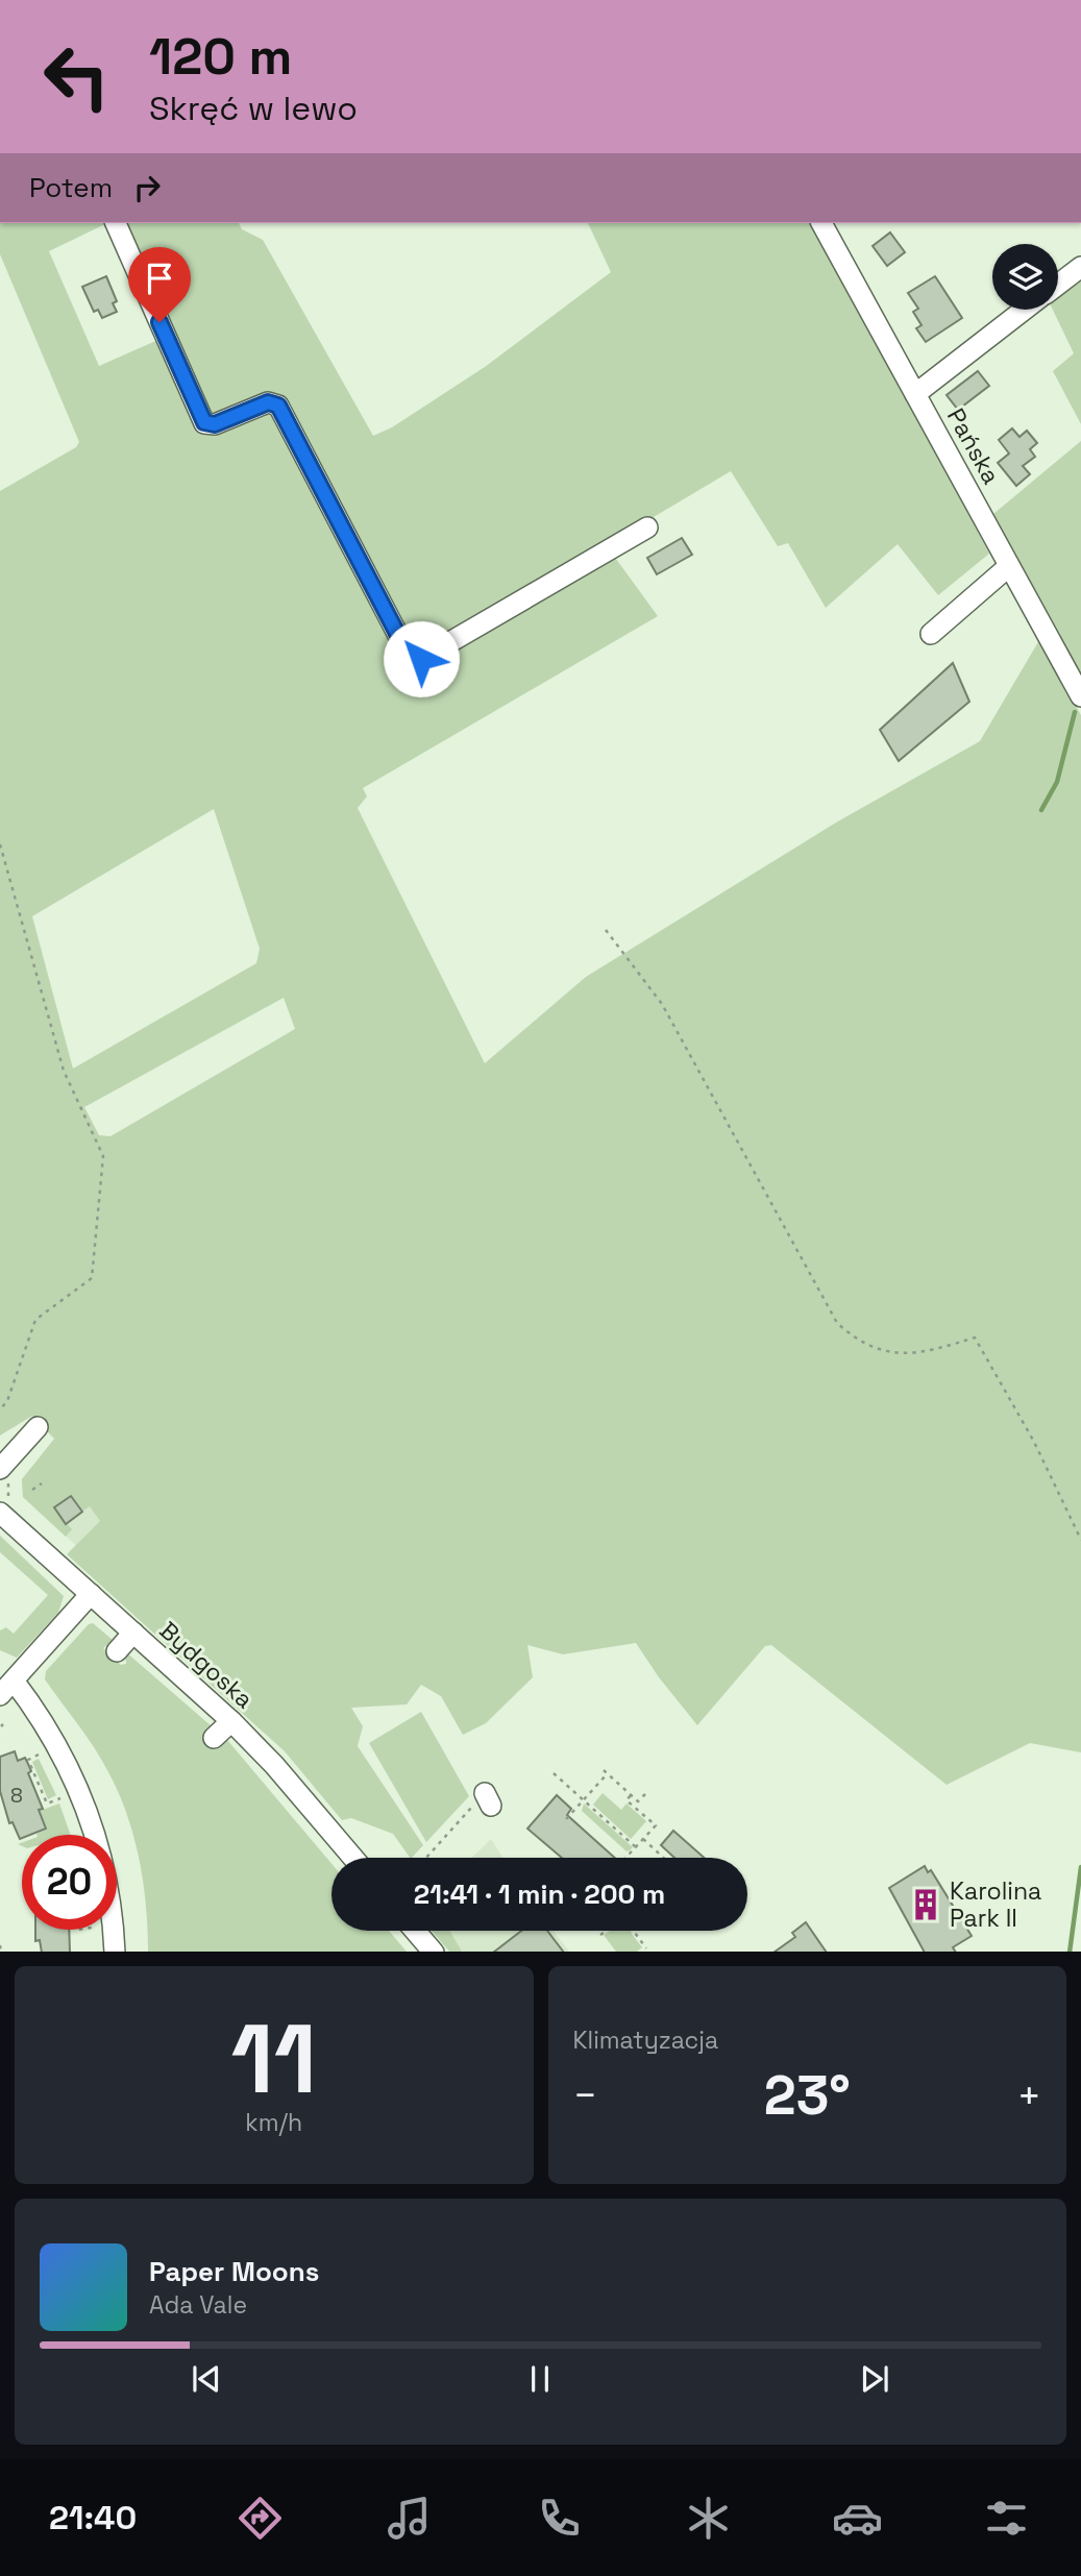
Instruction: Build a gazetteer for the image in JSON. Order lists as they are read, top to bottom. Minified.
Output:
{"streets":{"street":["Pańska","Bydgoska"]},"places":{"building":["Karolina Park II"]},"house_numbers":["8"],"page":{"turn":["120 m","Skręć w lewo"],"then":"Potem","limit":"20","trip":"21:41 · 1 min · 200 m","tile":[["11","km/h"],"Klimatyzacja"],"heat":["−","23°","+"],"song":["Paper Moons","Ada Vale"],"tabs":"21:40"}}
